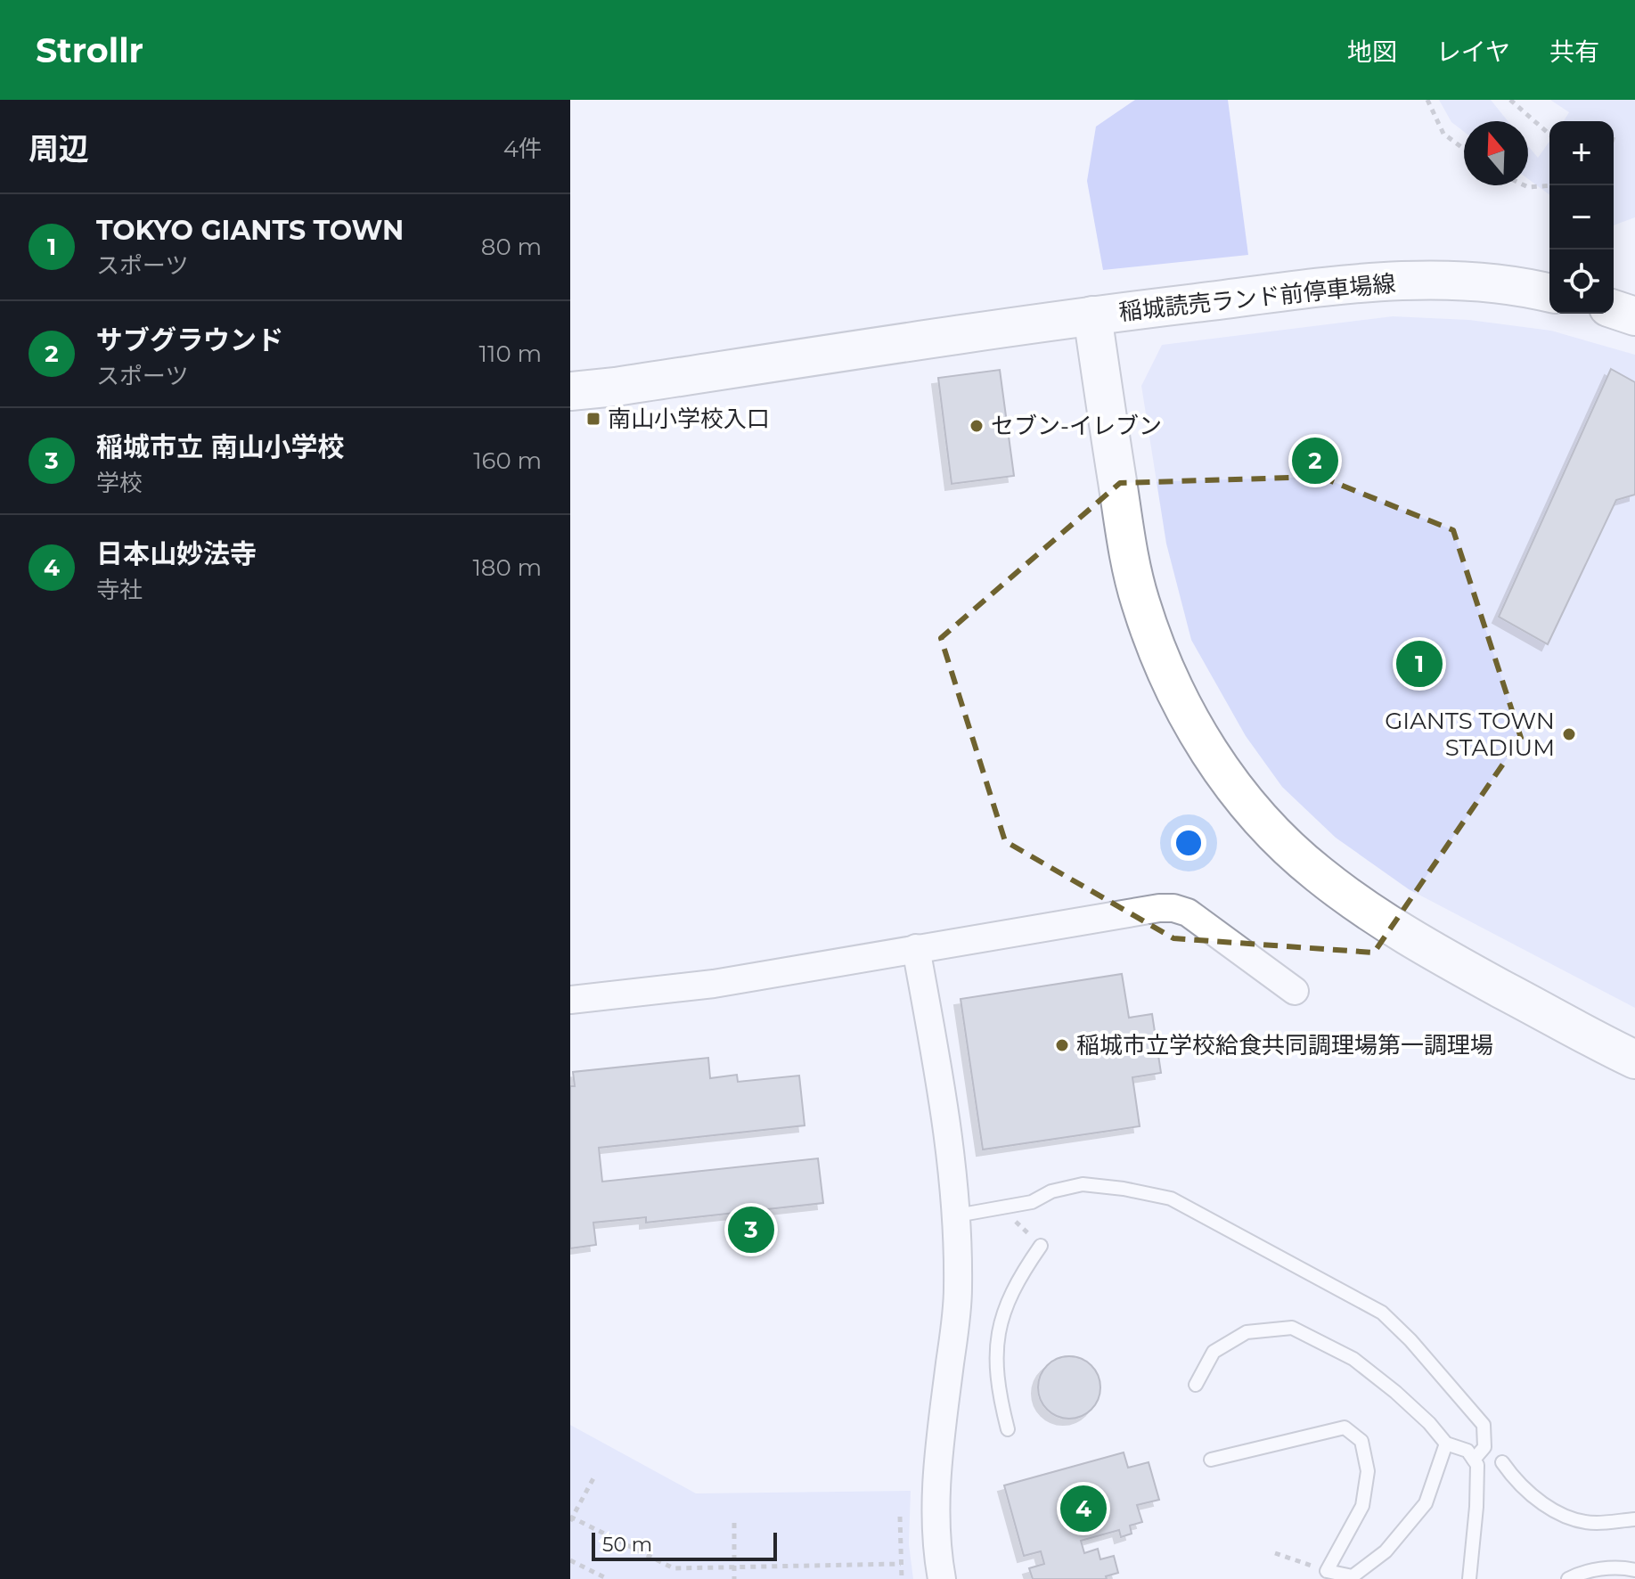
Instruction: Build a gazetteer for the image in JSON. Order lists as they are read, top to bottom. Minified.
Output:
{"streets":{"main road":["稲城読売ランド前停車場線"]},"places":{"transit":["南山小学校入口"],"other":["セブン-イレブン","GIANTS TOWN STADIUM","稲城市立学校給食共同調理場第一調理場"]},"scale_bar":"50 m","north":"top","page":{"header":"Strollr","nav":["地図","レイヤ","共有"],"heading":["周辺","4件"],"map_buttons":["+","−"],"list":[{"mark":"1","name":"TOKYO GIANTS TOWN","note":"スポーツ","value":"80 m"},{"mark":"2","name":"サブグラウンド","note":"スポーツ","value":"110 m"},{"mark":"3","name":"稲城市立 南山小学校","note":"学校","value":"160 m"},{"mark":"4","name":"日本山妙法寺","note":"寺社","value":"180 m"}],"pins":["2","1","3","4"],"scale":"50 m"}}
